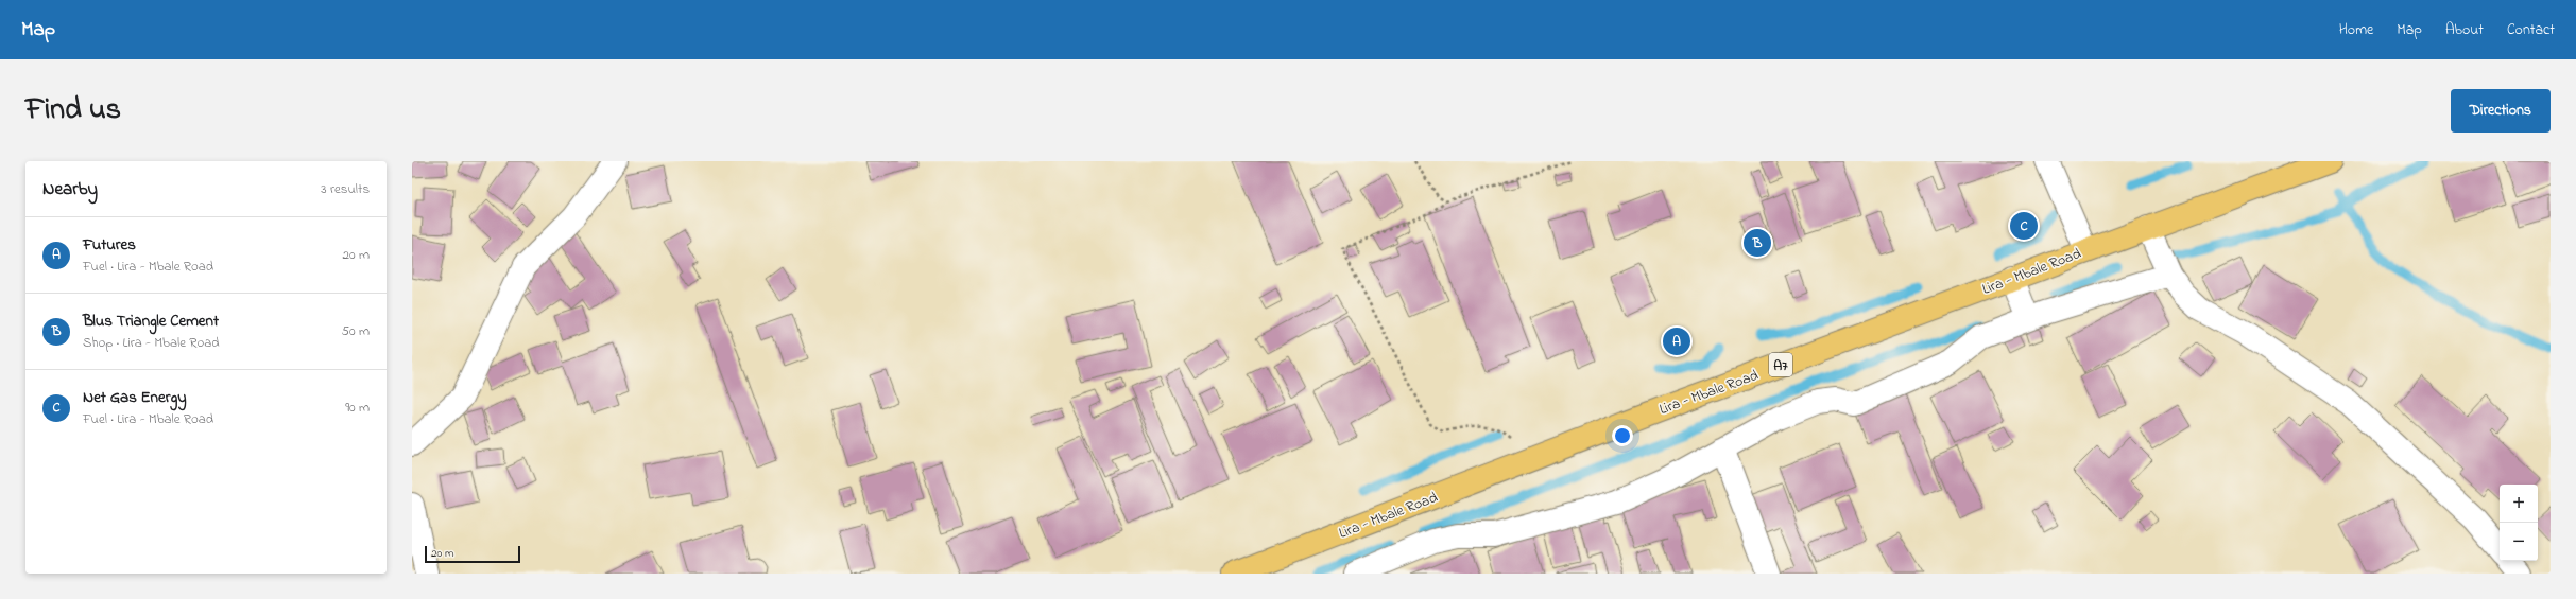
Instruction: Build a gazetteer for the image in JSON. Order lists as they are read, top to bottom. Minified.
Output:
{"streets":{"main road":["Lira - Mbale Road","A7"]},"scale_bar":"20 m","page":{"header":"Map","nav":["Home","Map","About","Contact"],"title":"Find us","buttons":"Directions","heading":["Nearby","3 results"],"pins":["C","B","A"],"list":[{"mark":"A","name":"Futures","note":"Fuel · Lira - Mbale Road","value":"20 m"},{"mark":"B","name":"Blus Triangle Cement","note":"Shop · Lira - Mbale Road","value":"50 m"},{"mark":"C","name":"Net Gas Energy","note":"Fuel · Lira - Mbale Road","value":"90 m"}],"map_buttons":["+","−"],"scale":"20 m"}}
